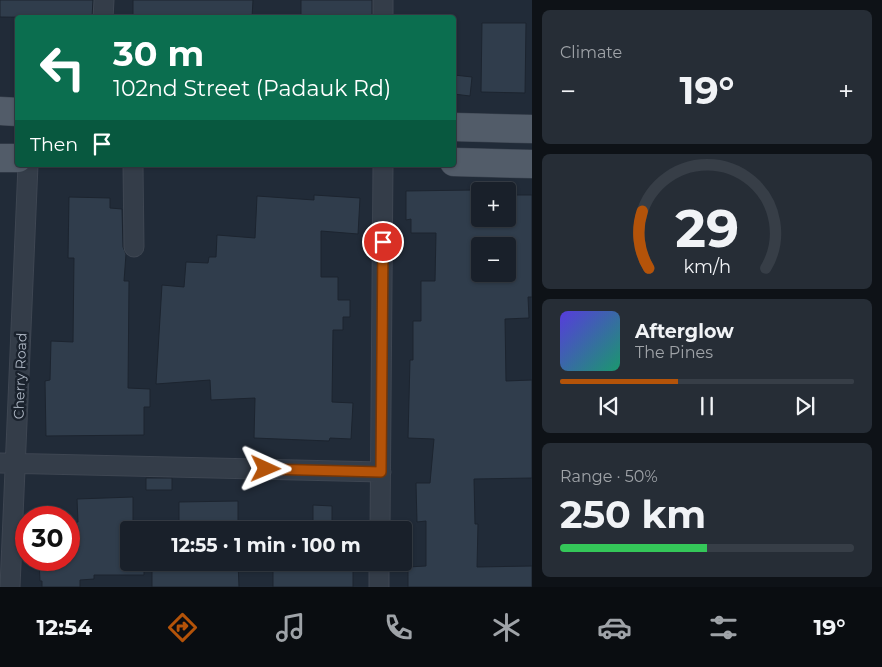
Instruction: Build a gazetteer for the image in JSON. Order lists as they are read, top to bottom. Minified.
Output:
{"streets":{"street":["Cherry Road"]},"page":{"tile":["Climate",["Range · 50%","250 km"]],"turn":["30 m","102nd Street (Padauk Rd)"],"heat":["−","19°","+"],"then":"Then","map_buttons":["+","−"],"song":["Afterglow","The Pines"],"limit":"30","trip":"12:55 · 1 min · 100 m","tabs":["12:54","19°"],"gauge":["29","km/h"]}}
